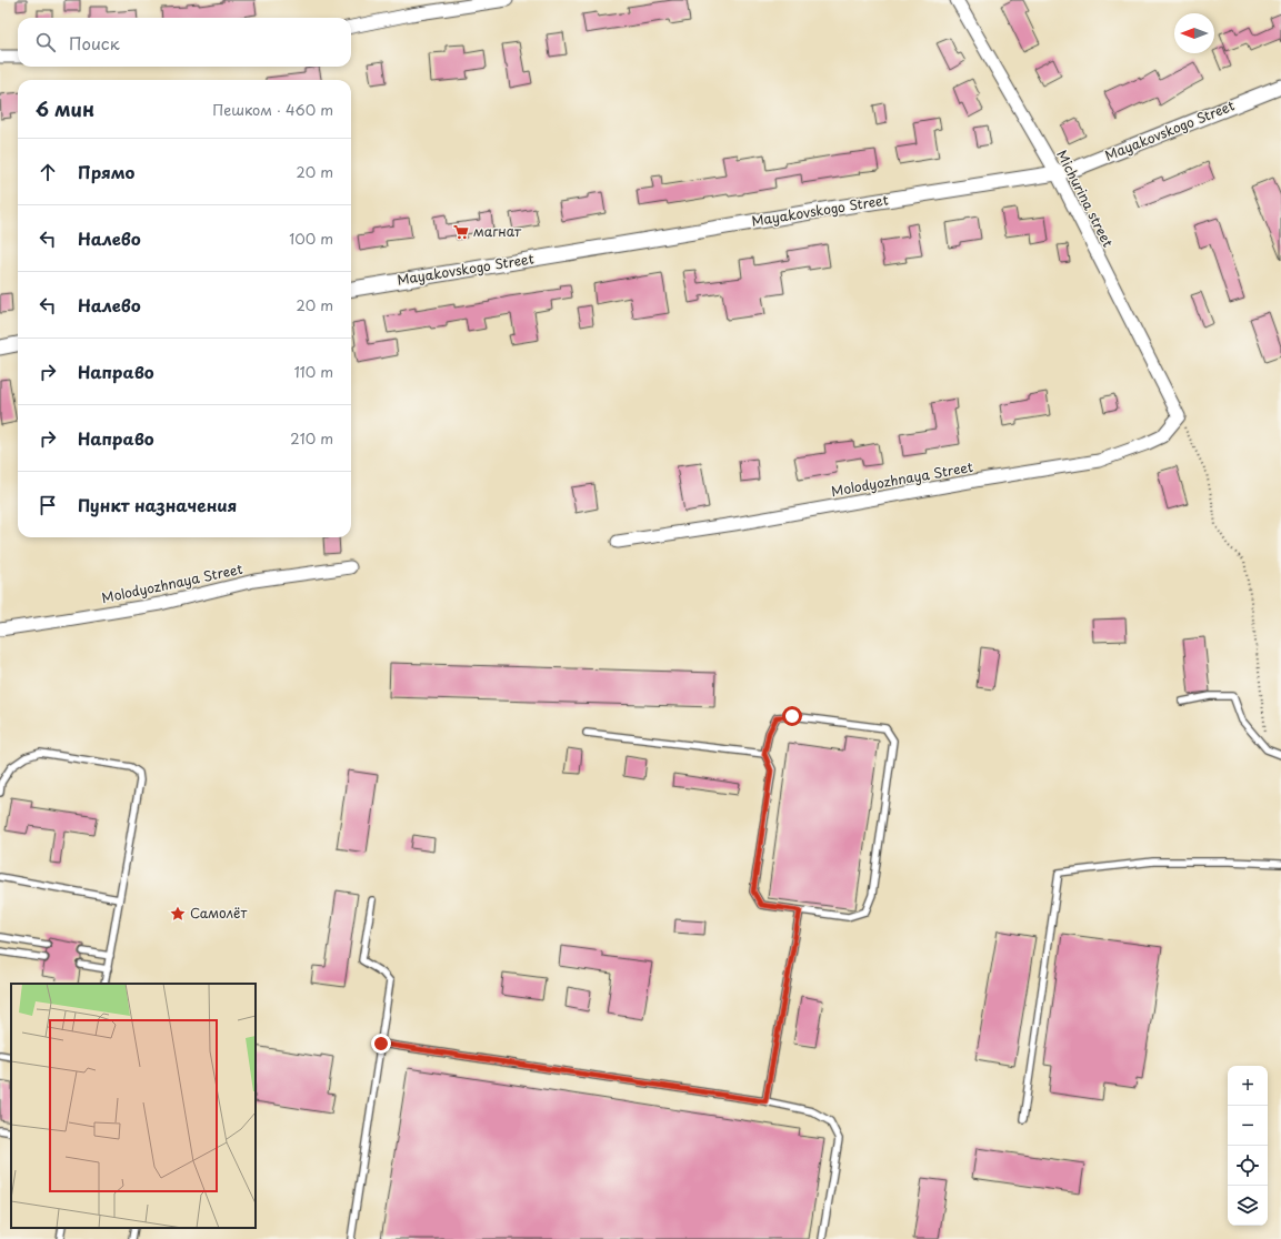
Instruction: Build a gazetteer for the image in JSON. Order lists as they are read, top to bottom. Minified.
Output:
{"streets":{"street":["Mayakovskogo Street","Michurina street","Molodyozhnaya Street"]},"crossings":[["Mayakovskogo Street","Michurina street"],["Michurina street","Molodyozhnaya Street"]],"places":{"supermarket":["магнат"],"place":["Самолёт"]},"north":"left","page":{"search":"Поиск","heading":["6 мин","Пешком · 460 m"],"list":[["Прямо","20 m"],["Налево","100 m"],["Налево","20 m"],["Направо","110 m"],["Направо","210 m"],"Пункт назначения"],"map_buttons":["+","−"]}}
